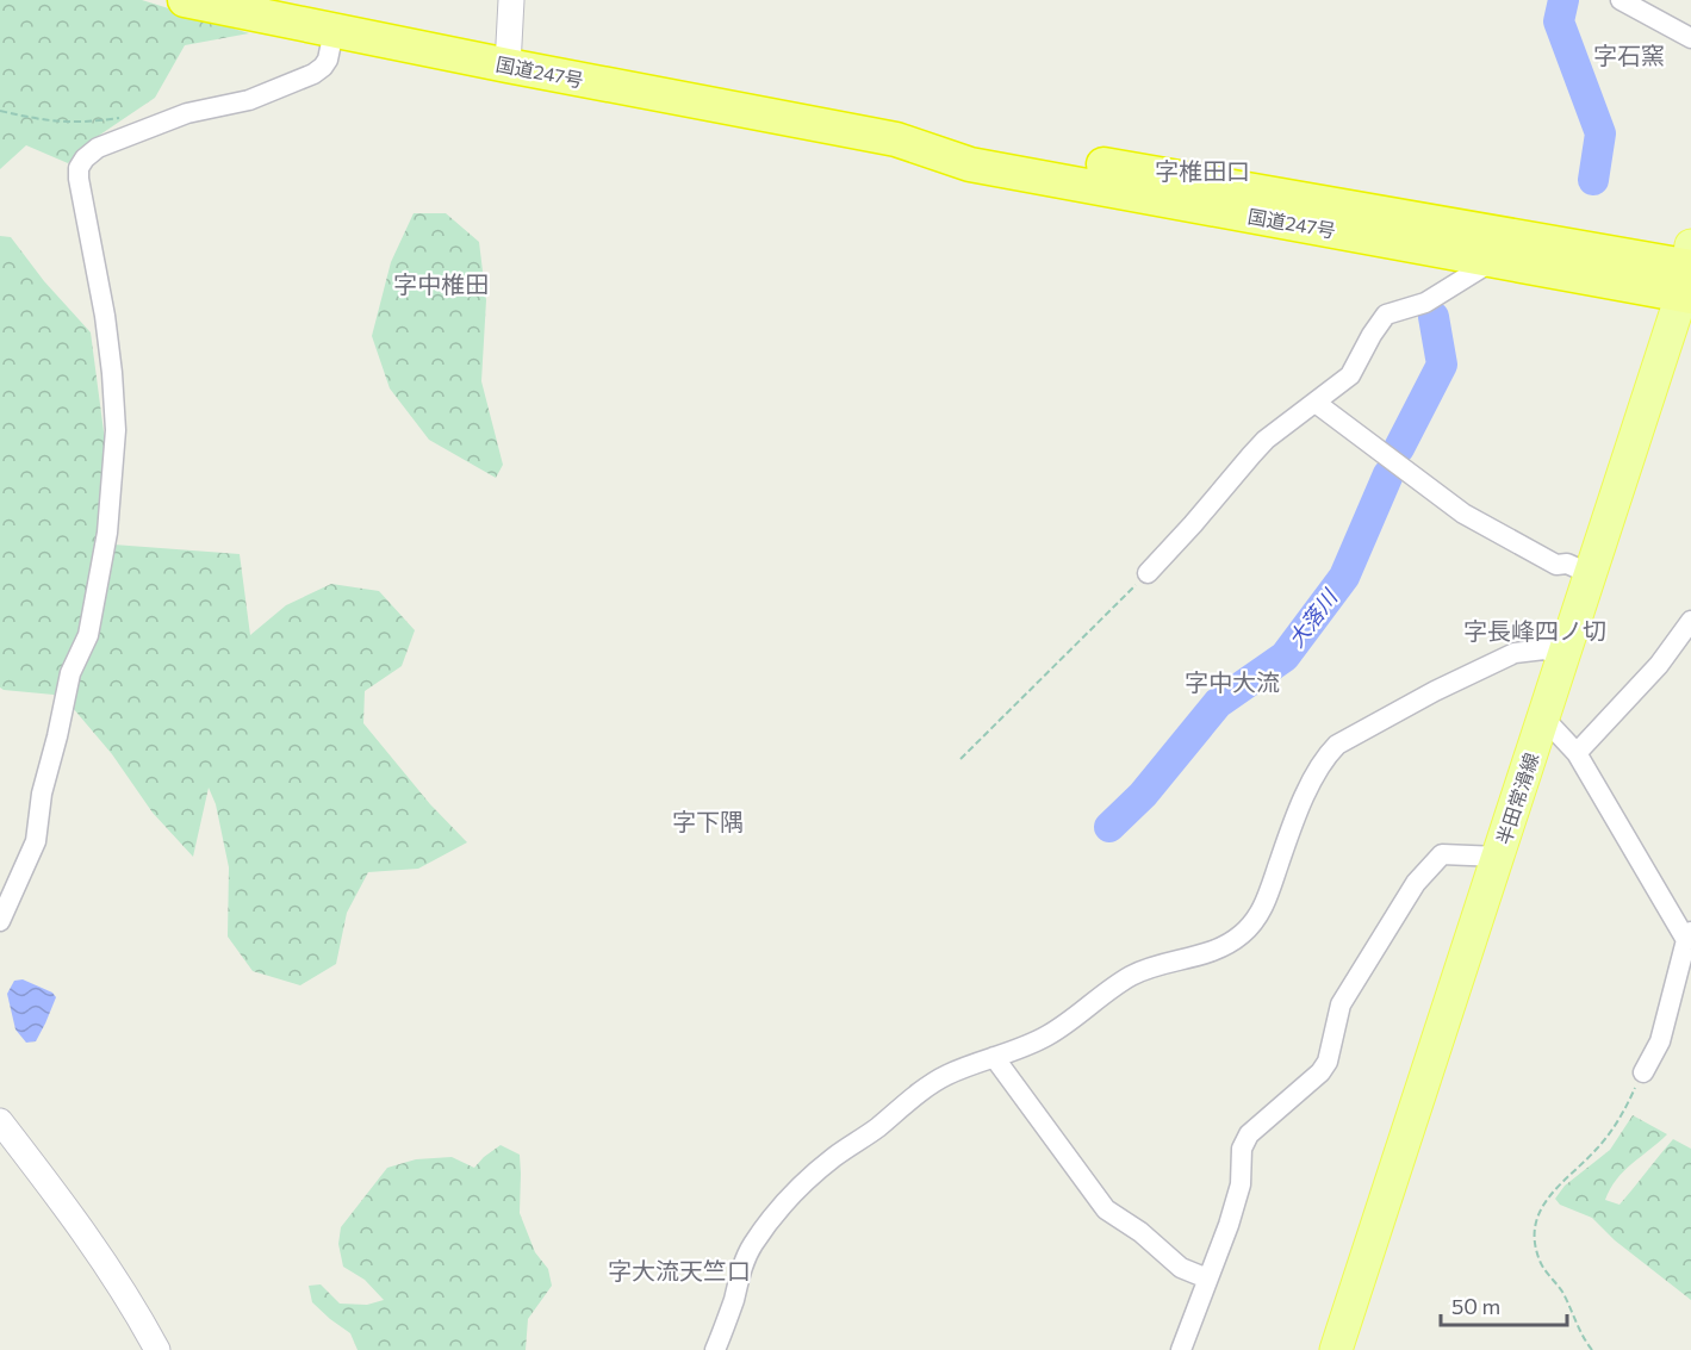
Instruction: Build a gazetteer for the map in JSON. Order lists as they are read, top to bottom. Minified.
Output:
{"streets":{"highway":["国道247号"],"main road":["半田常滑線"]},"crossings":[["国道247号","半田常滑線"]],"districts":["字石窯","字椎田口","字中椎田","字長峰四ノ切","字中大流","字下隅","字大流天竺口"],"water":["大落川"],"scale_bar":"50 m"}
